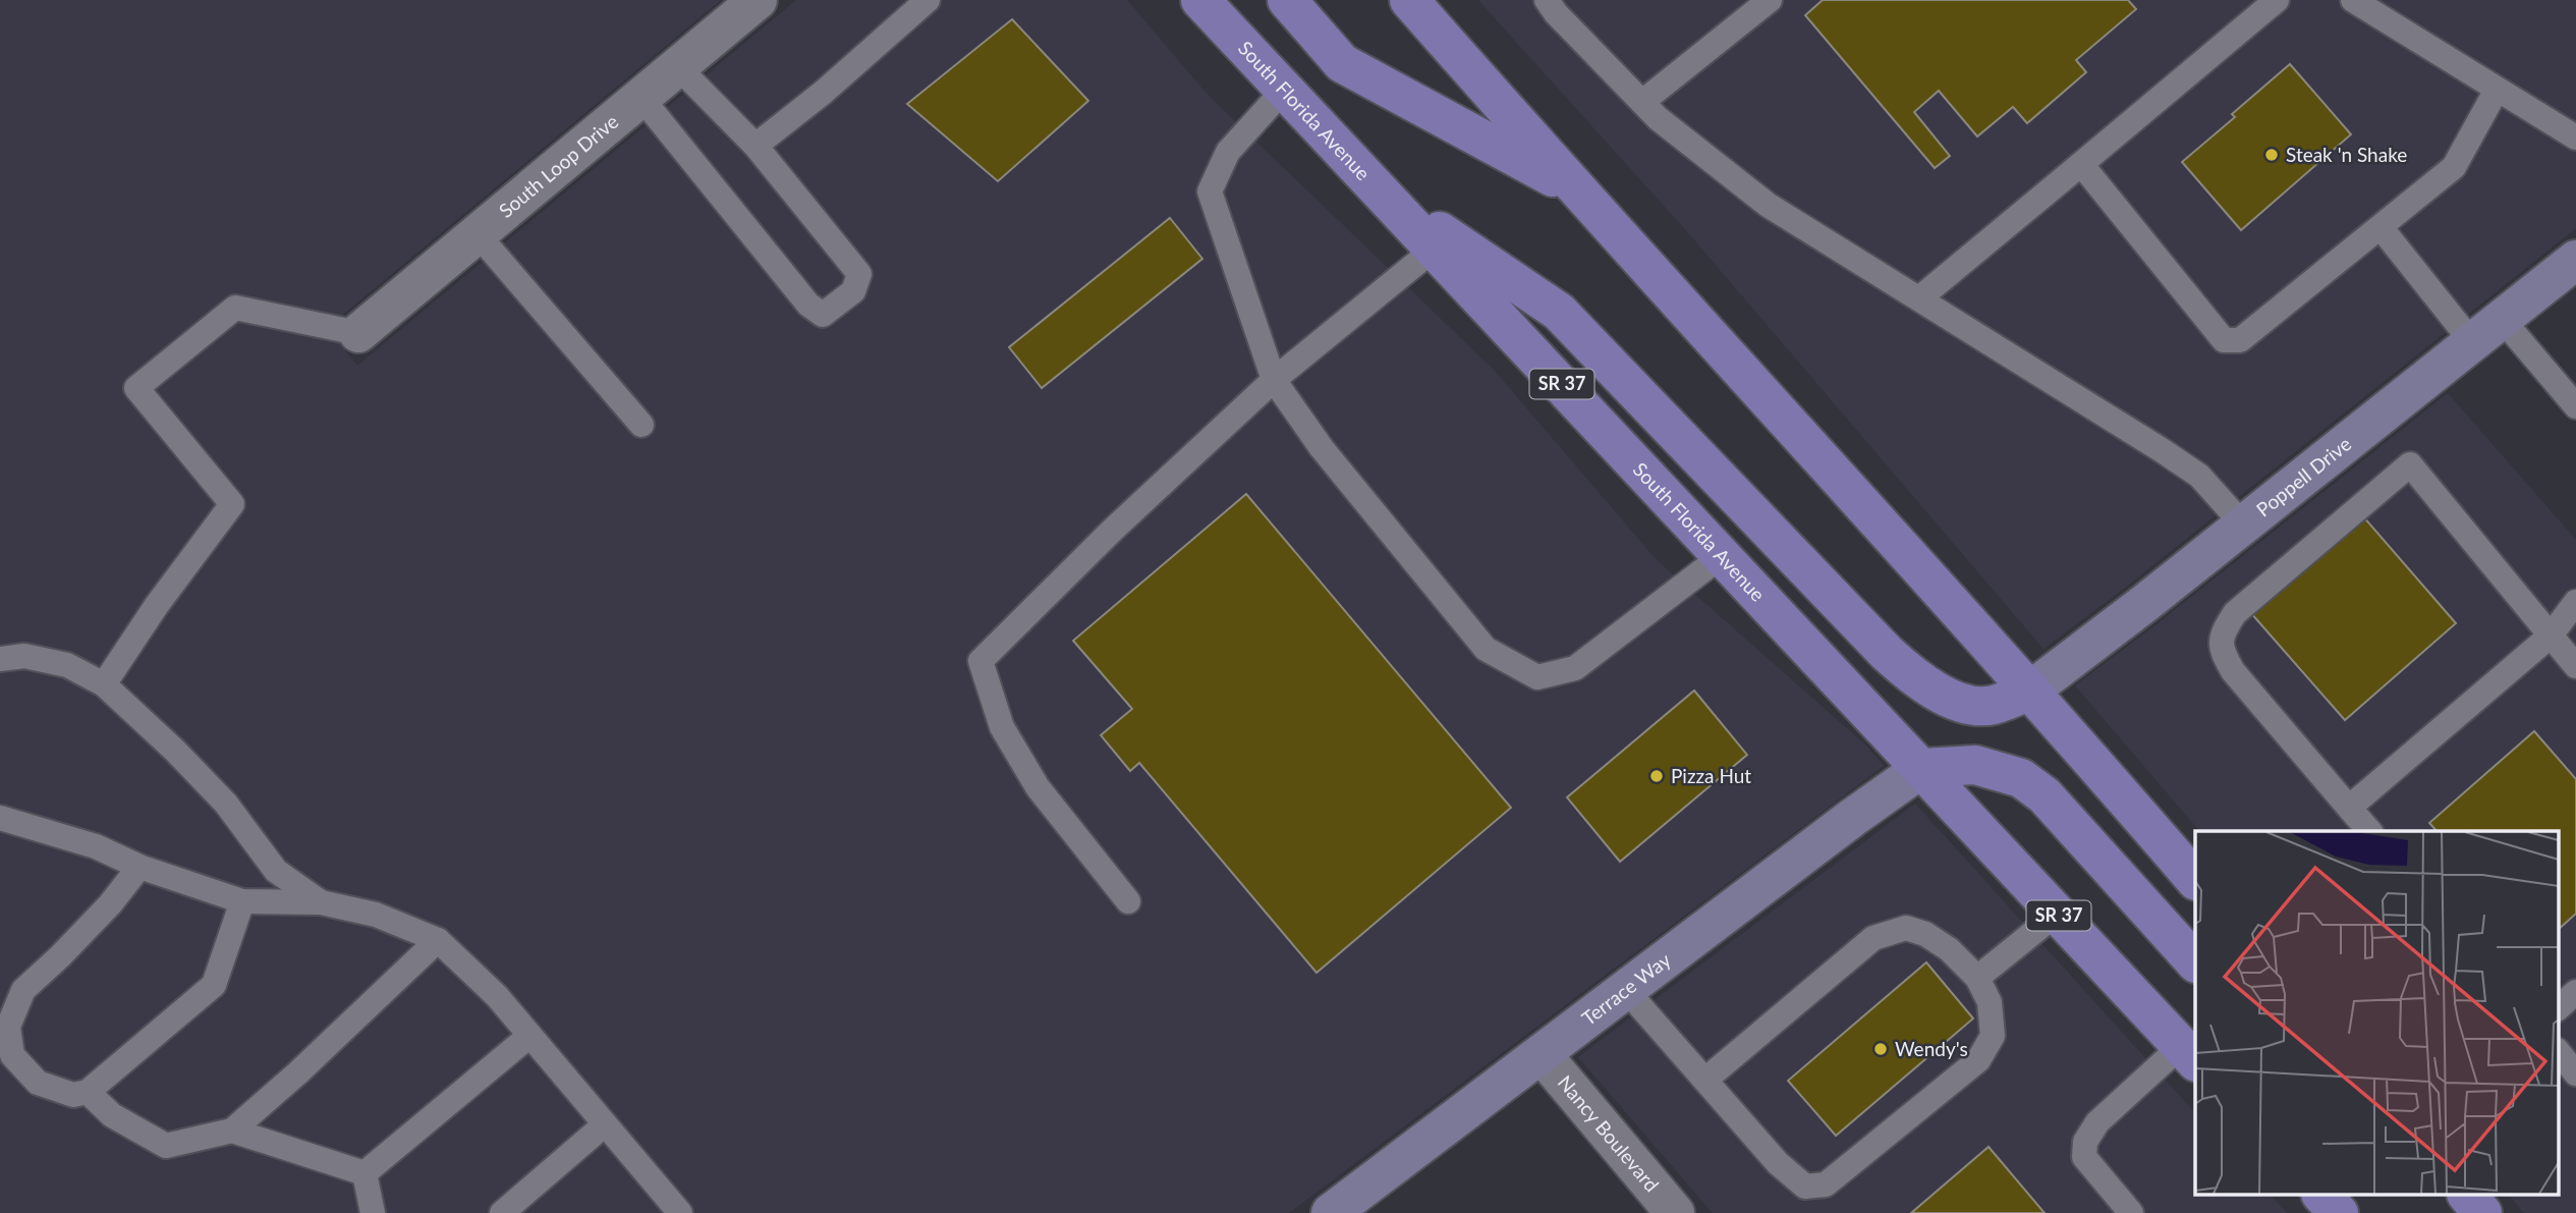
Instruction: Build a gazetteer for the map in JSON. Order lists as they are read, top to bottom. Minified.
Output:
{"streets":{"main road":["South Florida Avenue","SR 37"],"street":["South Loop Drive","Poppell Drive","Terrace Way","Nancy Boulevard"]},"crossings":[["South Florida Avenue","Terrace Way"],["Terrace Way","Nancy Boulevard"]],"places":["Steak 'n Shake","Pizza Hut","Wendy's"]}
